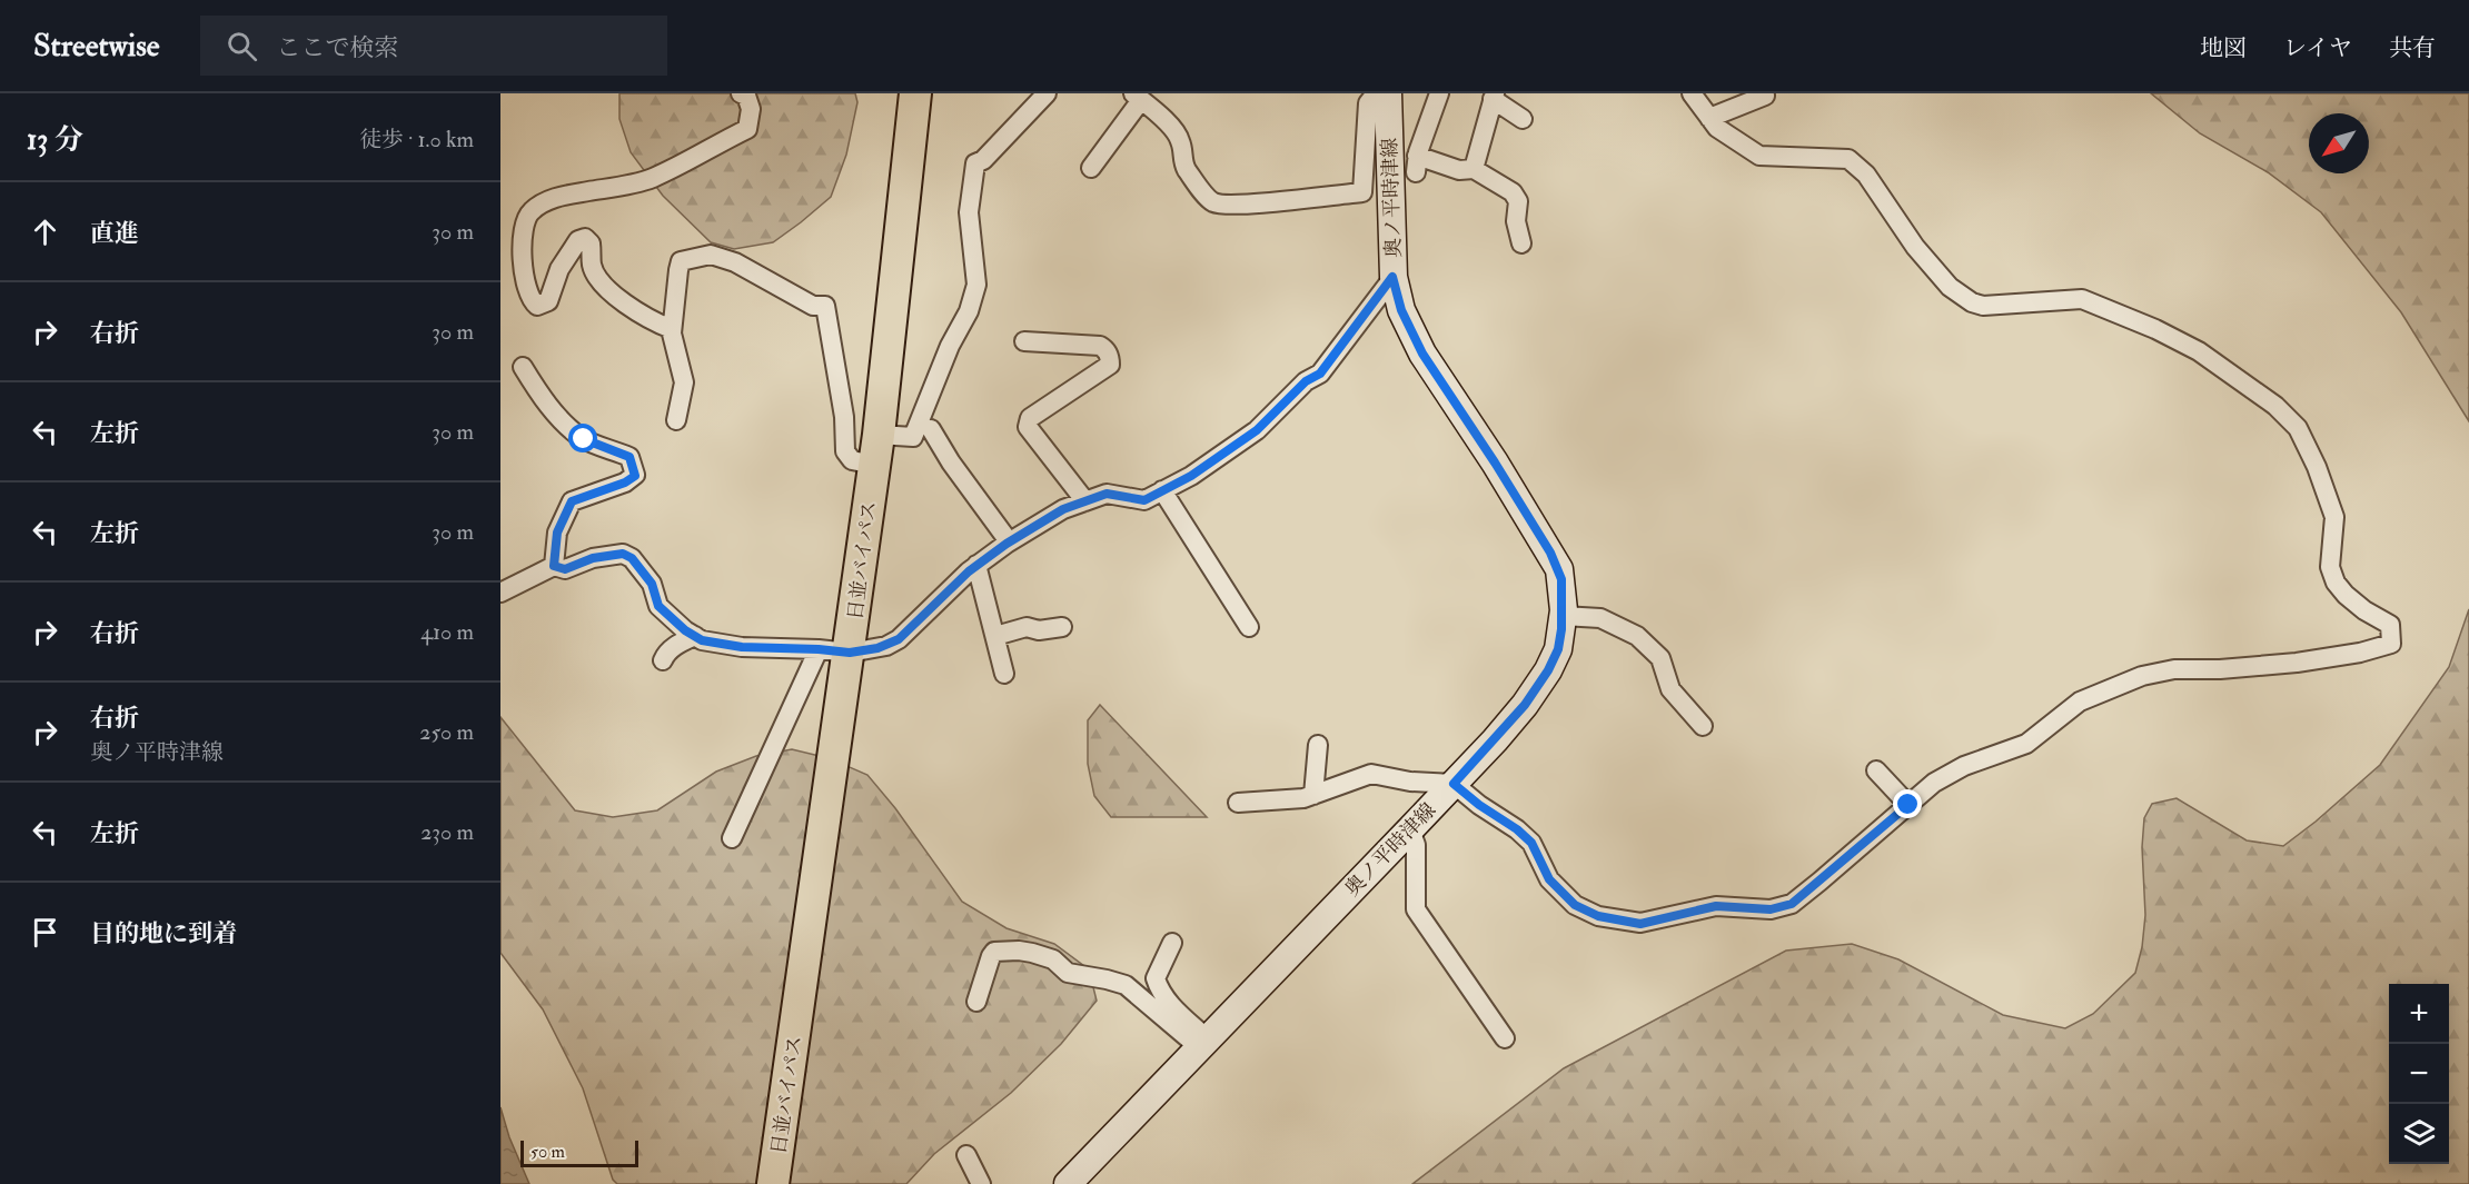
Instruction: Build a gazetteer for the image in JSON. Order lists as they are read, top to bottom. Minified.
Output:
{"streets":{"highway":["日並バイパス"],"main road":["奥ノ平時津線"]},"scale_bar":"50 m","north":"bottom left","page":{"header":"Streetwise","search":"ここで検索","nav":["地図","レイヤ","共有"],"heading":["13 分","徒歩 · 1.0 km"],"list":[["直進","30 m"],["右折","30 m"],["左折","30 m"],["左折","30 m"],["右折","410 m"],["右折","奥ノ平時津線","250 m"],["左折","230 m"],"目的地に到着"],"map_buttons":["+","−"],"scale":"50 m"}}
